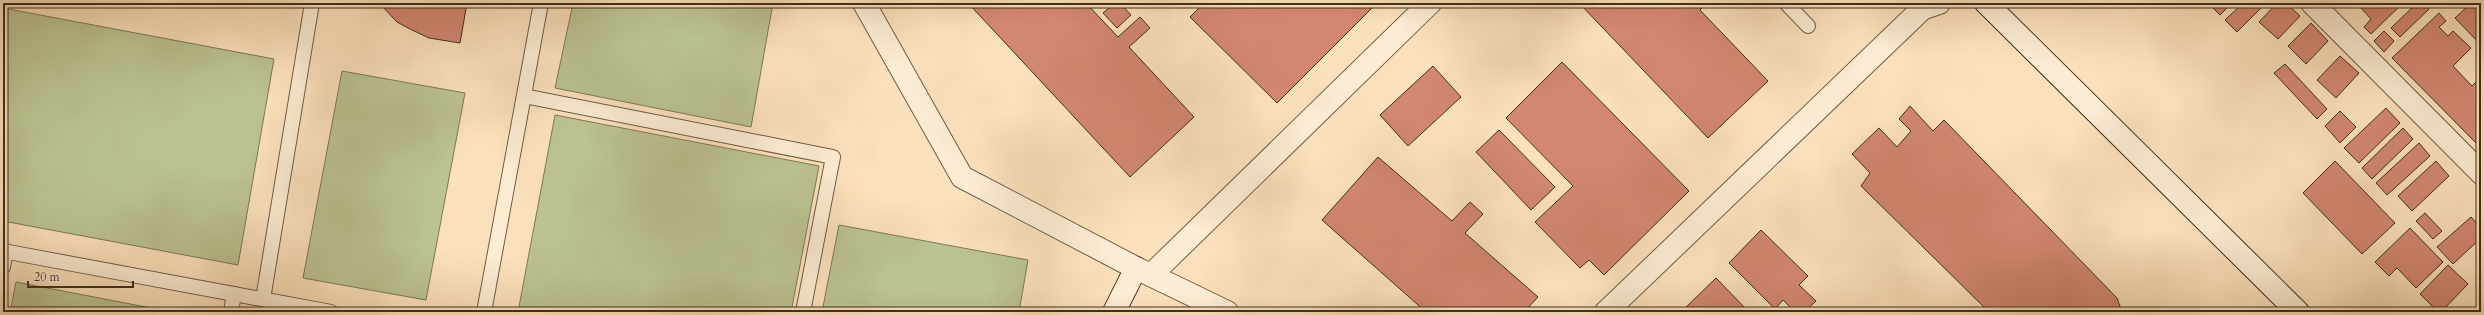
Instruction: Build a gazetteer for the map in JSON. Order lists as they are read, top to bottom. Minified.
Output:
{"scale_bar":"20 m"}
